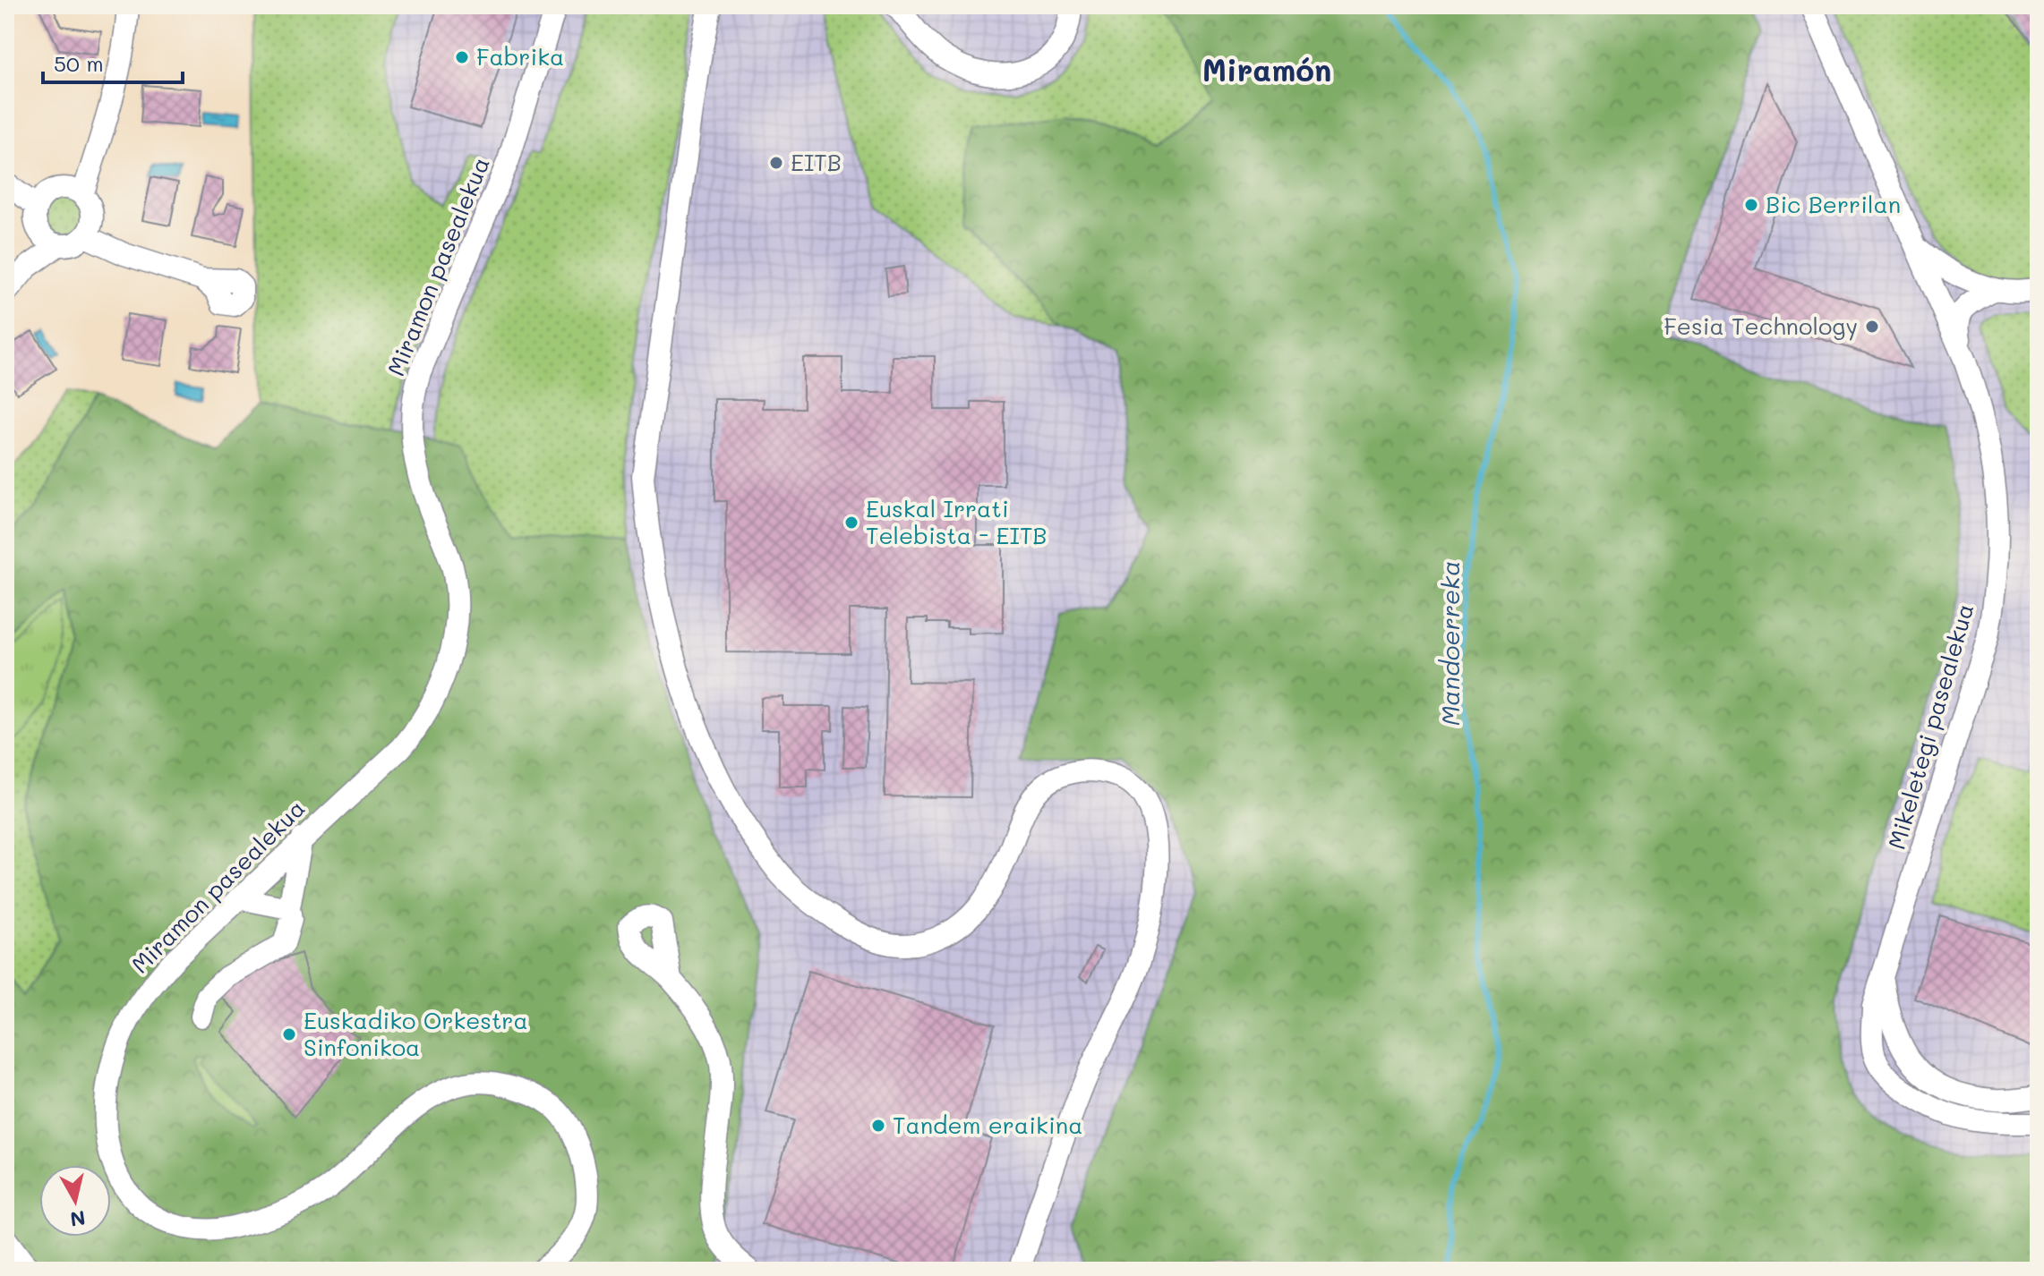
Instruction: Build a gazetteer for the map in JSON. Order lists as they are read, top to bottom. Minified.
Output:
{"streets":{"street":["Miramon pasealekua","Mikeletegi pasealekua"]},"districts":["Miramón"],"water":["Mandoerreka"],"places":["Fabrika","EITB","Bic Berrilan","Fesia Technology","Euskal Irrati Telebista - EITB","Euskadiko Orkestra Sinfonikoa","Tandem eraikina"],"scale_bar":"50 m","north":"bottom"}
